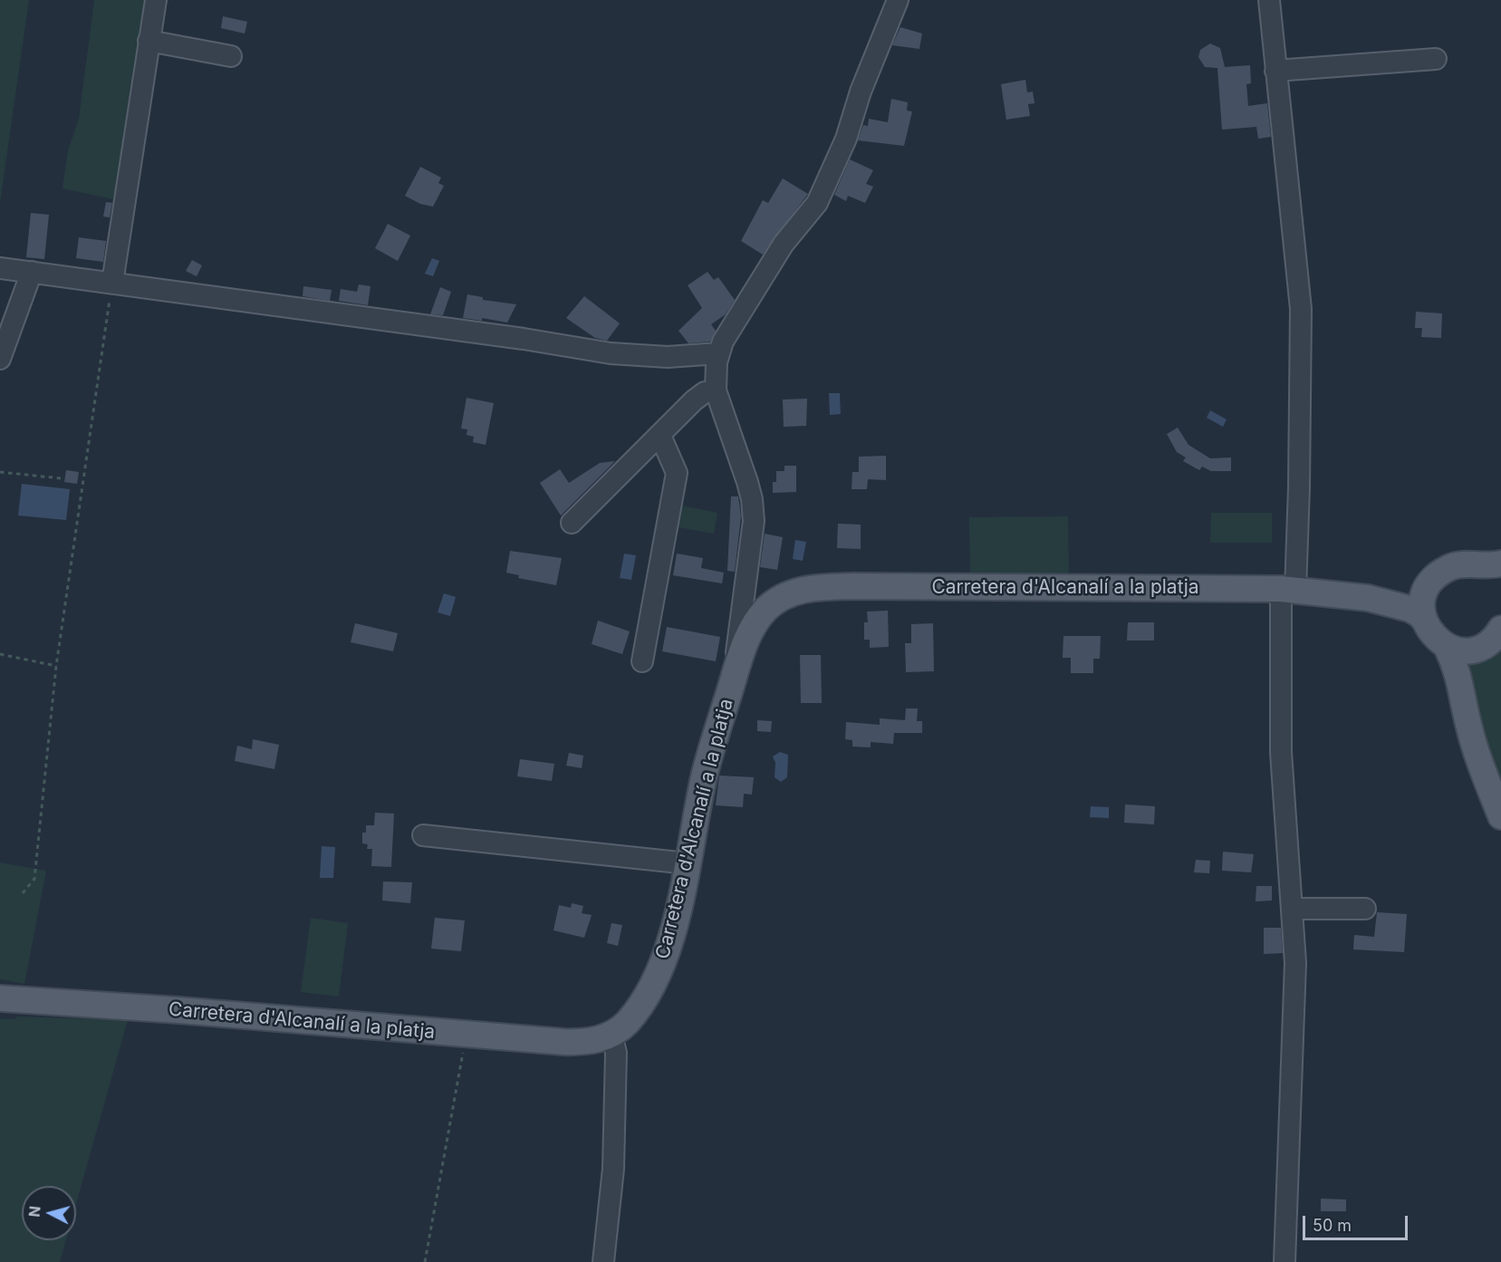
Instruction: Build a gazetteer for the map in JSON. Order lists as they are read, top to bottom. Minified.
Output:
{"streets":{"main road":["Carretera d'Alcanalí a la platja"]},"scale_bar":"50 m","north":"left"}
